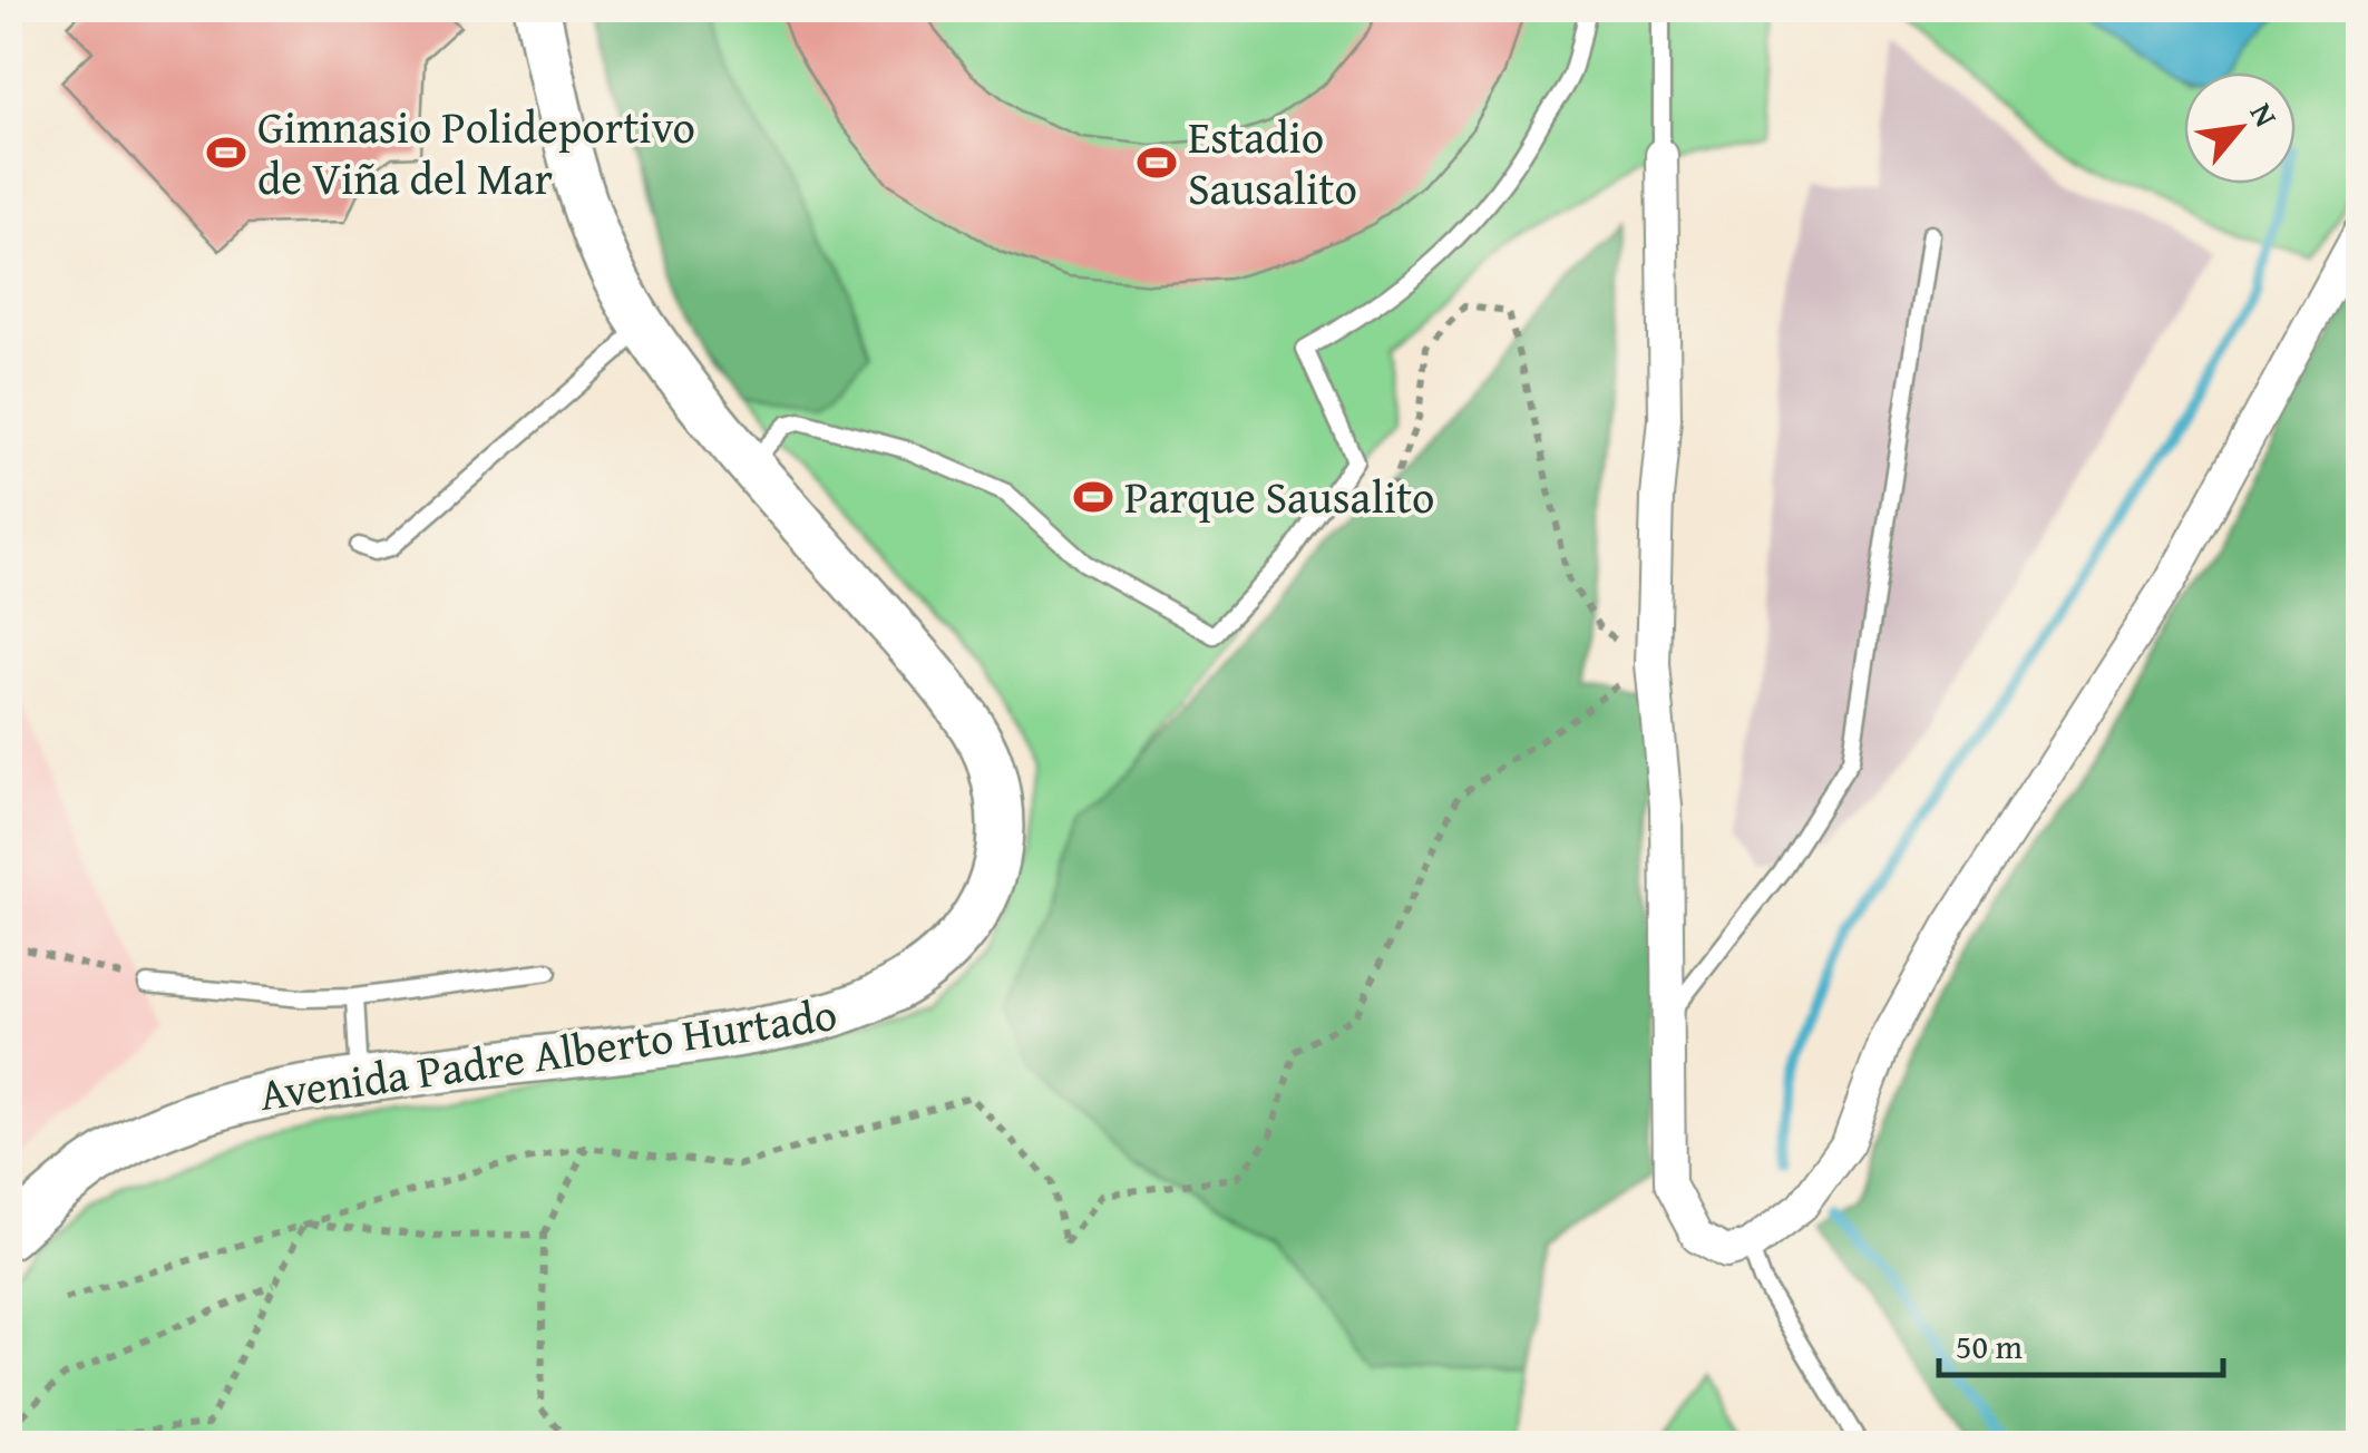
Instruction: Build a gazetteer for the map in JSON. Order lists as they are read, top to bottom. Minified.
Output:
{"streets":{"main road":["Avenida Padre Alberto Hurtado"]},"places":{"sports":["Gimnasio Polideportivo de Viña del Mar","Estadio Sausalito","Parque Sausalito"]},"scale_bar":"50 m","north":"top right"}
